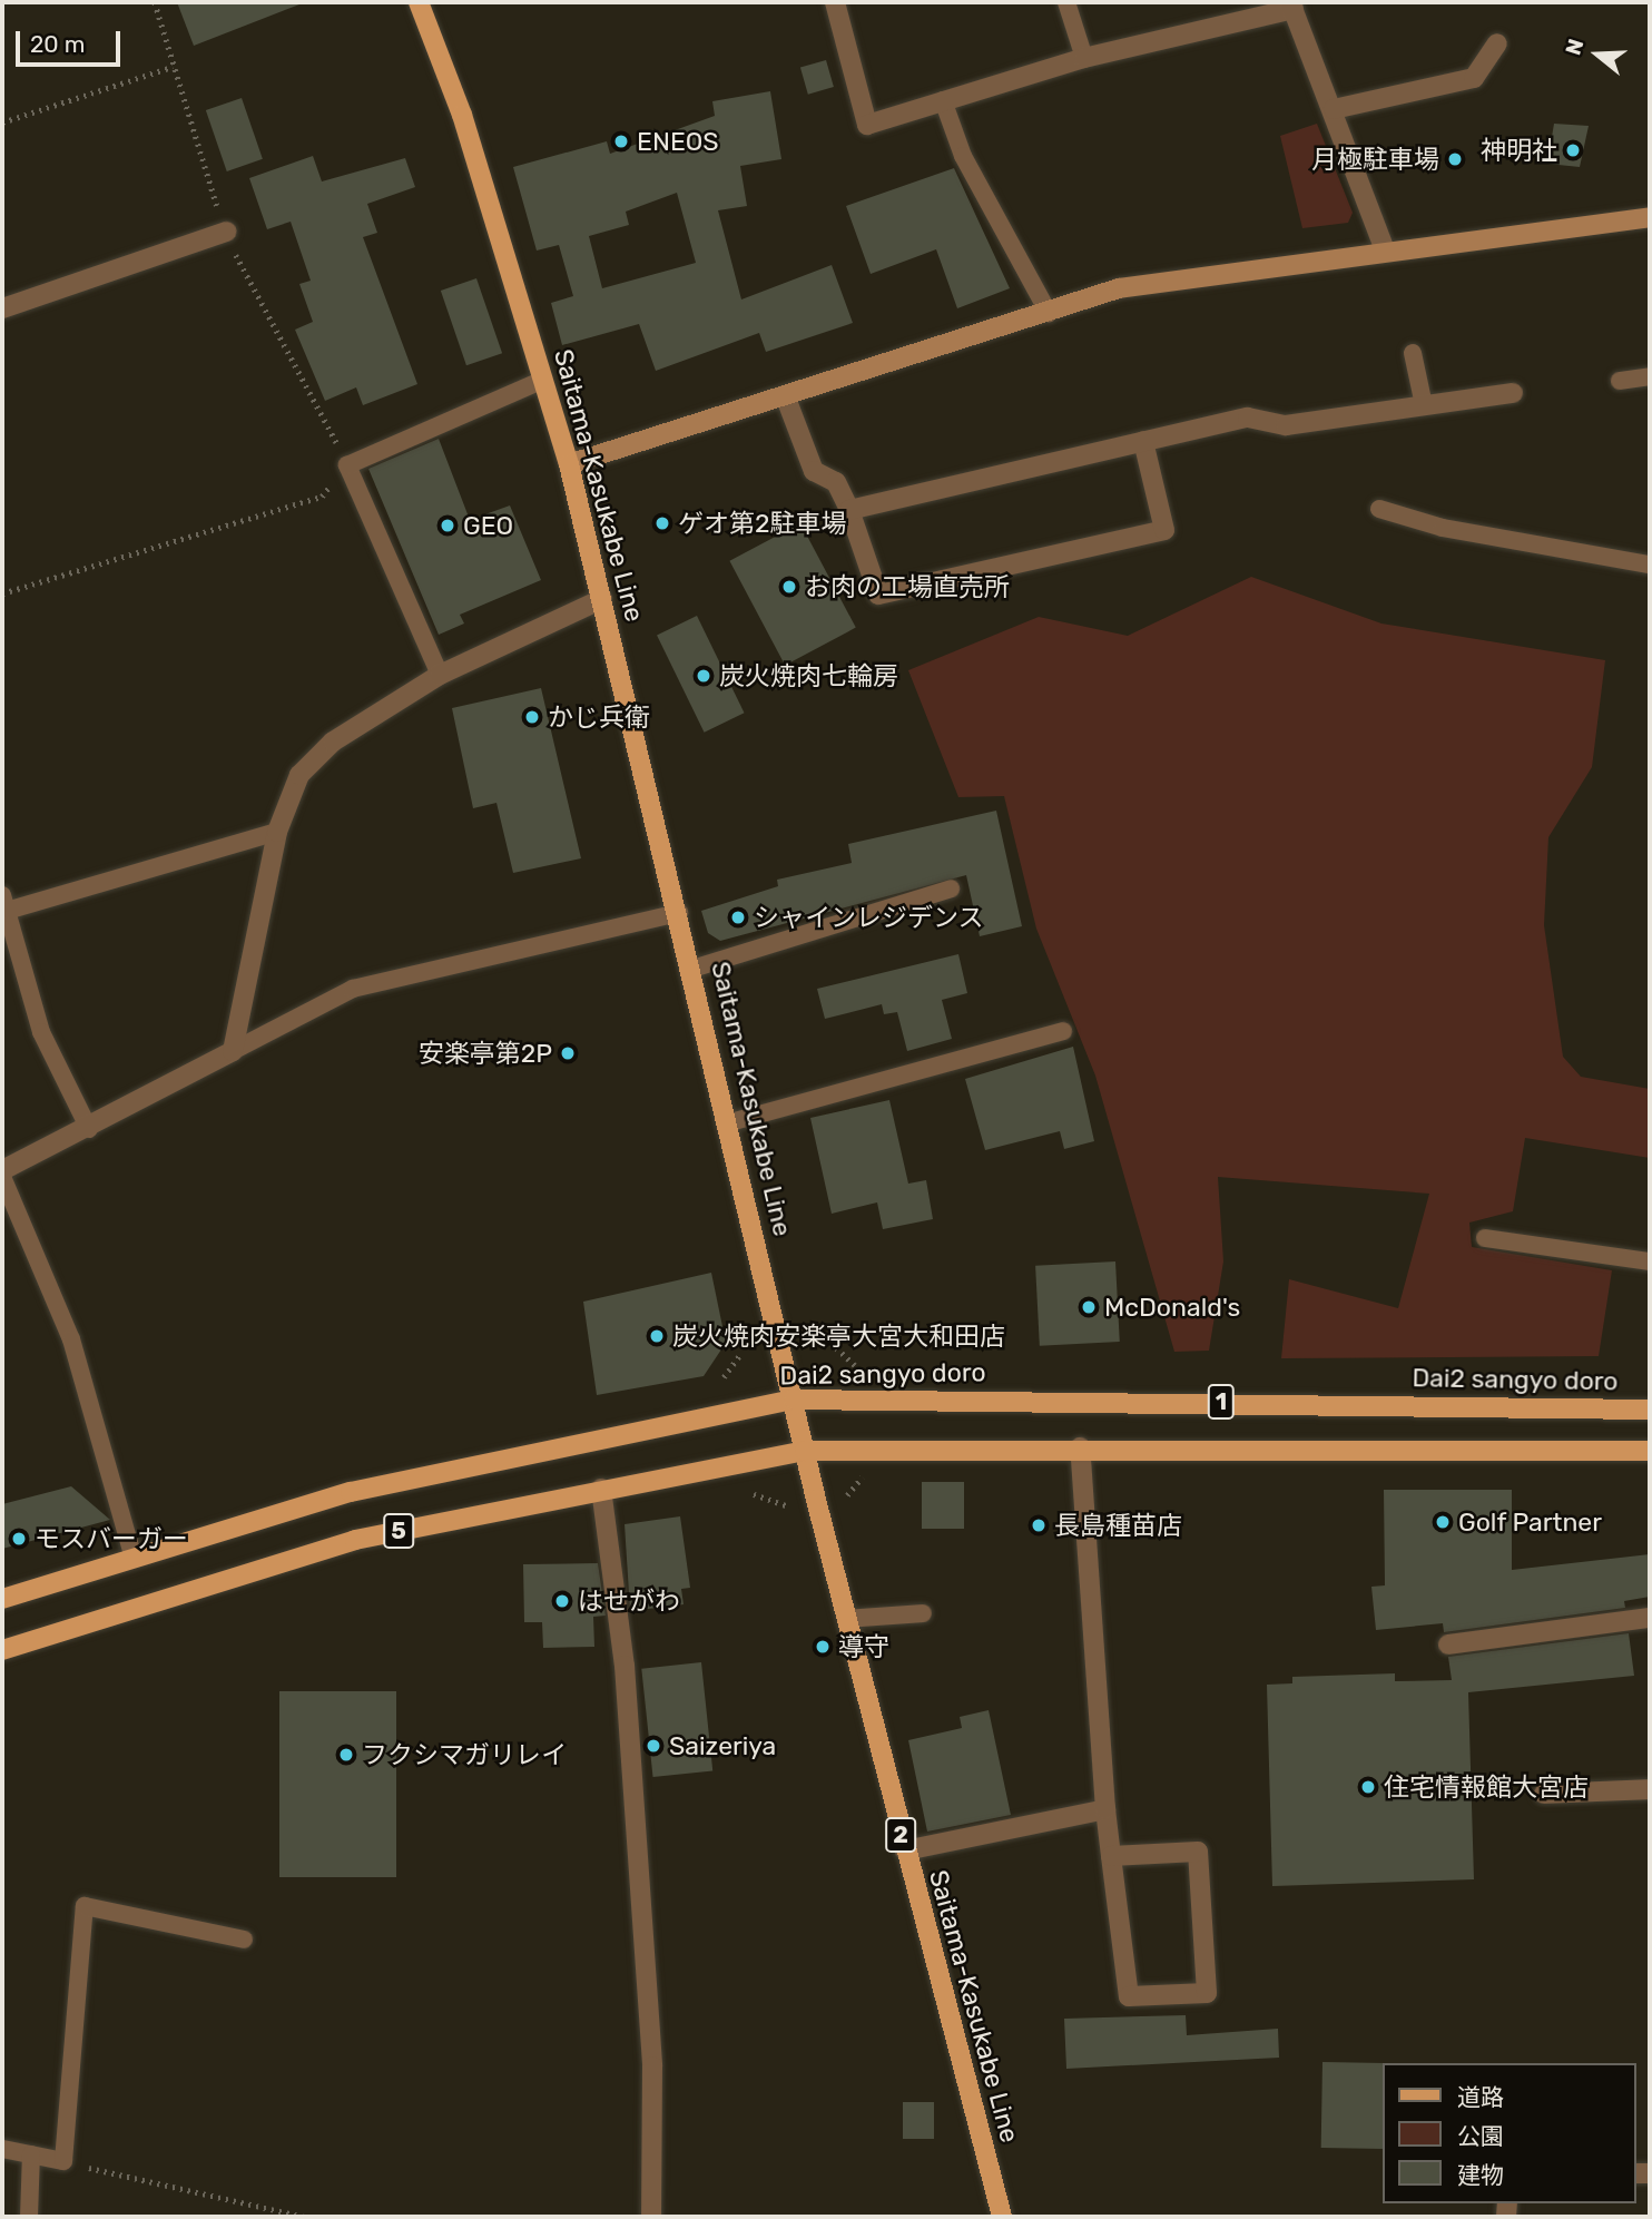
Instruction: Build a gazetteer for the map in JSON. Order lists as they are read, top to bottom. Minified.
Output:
{"streets":{"main road":["Saitama-Kasukabe Line","Dai2 sangyo doro","1","5","2"]},"crossings":[["Saitama-Kasukabe Line","Dai2 sangyo doro"],["Saitama-Kasukabe Line","1"],["Saitama-Kasukabe Line","5"],["1","5"]],"places":["ENEOS","神明社","月極駐車場","ゲオ第2駐車場","GEO","お肉の工場直売所","炭火焼肉七輪房","かじ兵衛","シャインレジデンス","安楽亭第2P","McDonald's","炭火焼肉安楽亭大宮大和田店","Golf Partner","長島種苗店","モスバーガー","はせがわ","導守","Saizeriya","フクシマガリレイ","住宅情報館大宮店"],"legend":["道路","公園","建物"],"scale_bar":"20 m","north":"left"}
